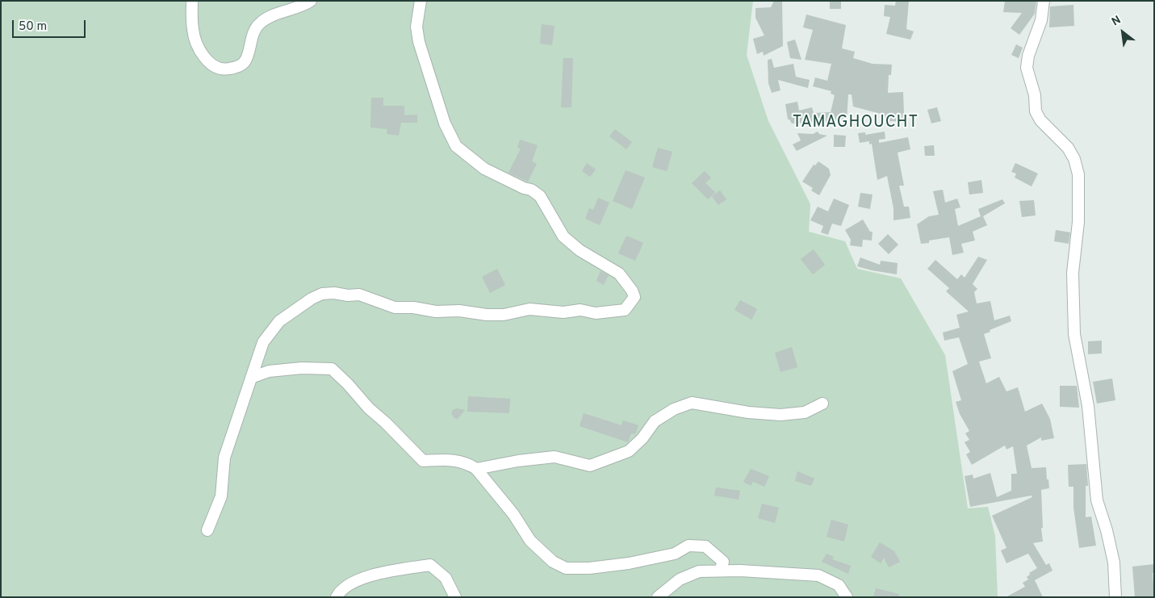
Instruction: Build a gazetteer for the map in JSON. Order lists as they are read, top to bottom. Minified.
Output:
{"districts":["TAMAGHOUCHT"],"scale_bar":"50 m","north":"top left"}
